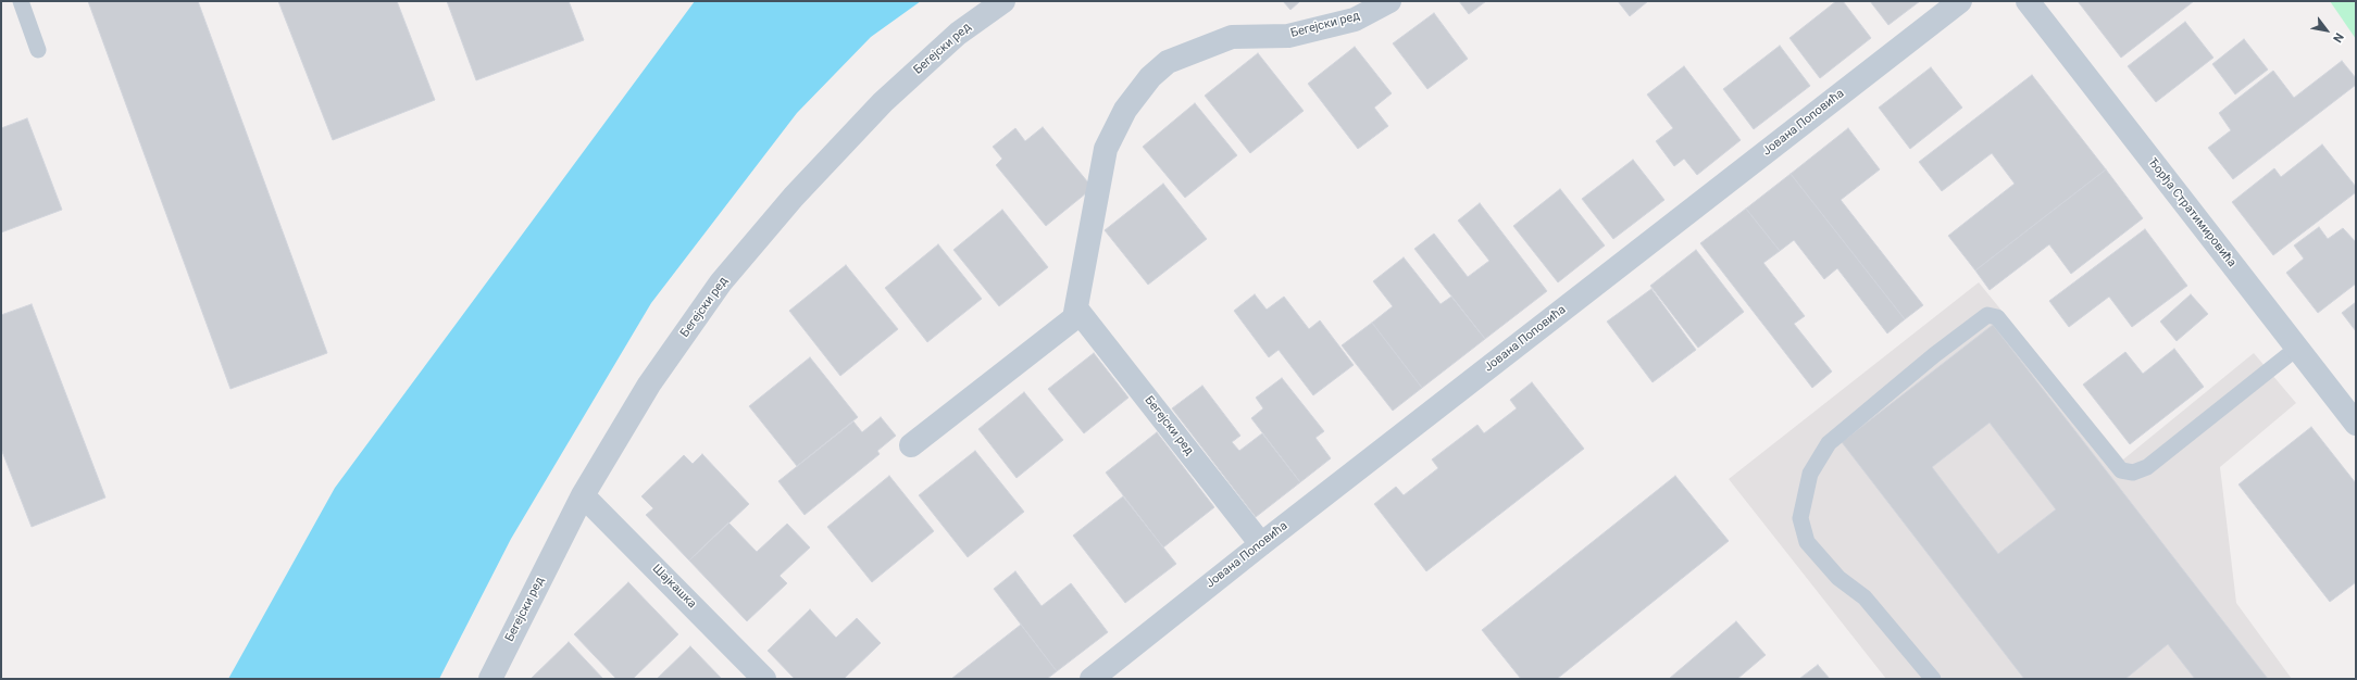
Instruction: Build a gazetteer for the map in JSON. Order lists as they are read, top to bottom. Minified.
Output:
{"streets":{"street":["Бегејски ред","Јована Поповића","Ђорђа Стратимировића","Шајкашка"]},"crossings":[["Бегејски ред","Јована Поповића"],["Бегејски ред","Шајкашка"]],"north":"bottom right"}
